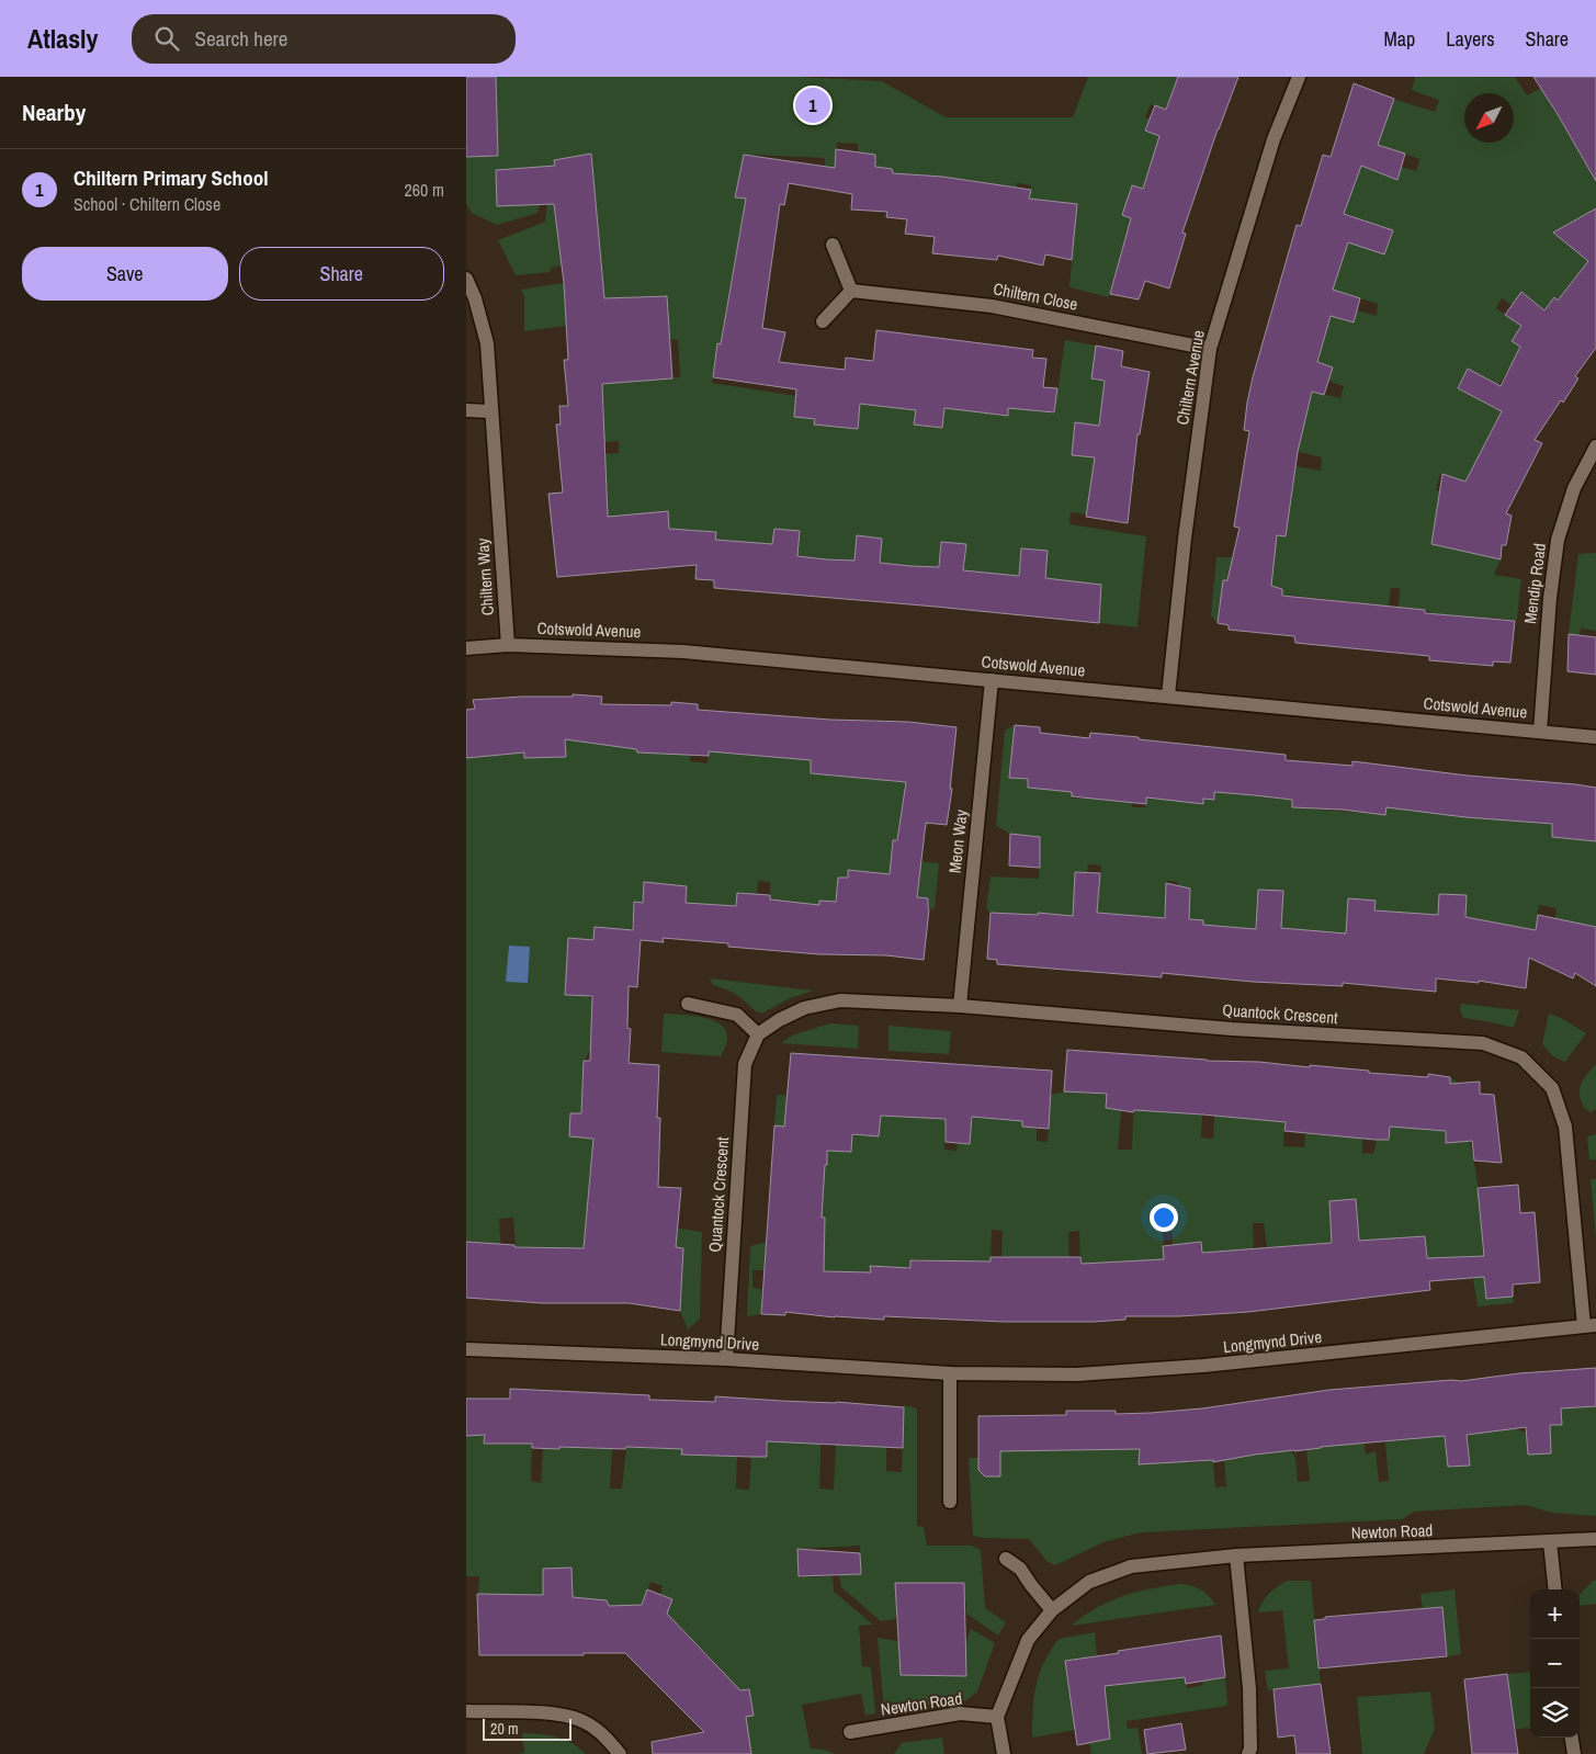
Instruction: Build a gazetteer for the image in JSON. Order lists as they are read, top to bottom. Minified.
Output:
{"streets":{"street":["Chiltern Close","Chiltern Avenue","Chiltern Way","Mendip Road","Cotswold Avenue","Meon Way","Quantock Crescent","Longmynd Drive","Newton Road"]},"crossings":[["Chiltern Close","Chiltern Avenue"],["Chiltern Avenue","Cotswold Avenue"],["Chiltern Way","Cotswold Avenue"],["Mendip Road","Cotswold Avenue"],["Cotswold Avenue","Meon Way"],["Meon Way","Quantock Crescent"],["Quantock Crescent","Longmynd Drive"]],"scale_bar":"20 m","north":"bottom left","page":{"header":"Atlasly","search":"Search here","nav":["Map","Layers","Share"],"heading":"Nearby","pins":"1","list":[{"mark":"1","name":"Chiltern Primary School","note":"School · Chiltern Close","value":"260 m"}],"buttons":["Save","Share"],"map_buttons":["+","−"],"scale":"20 m"}}
